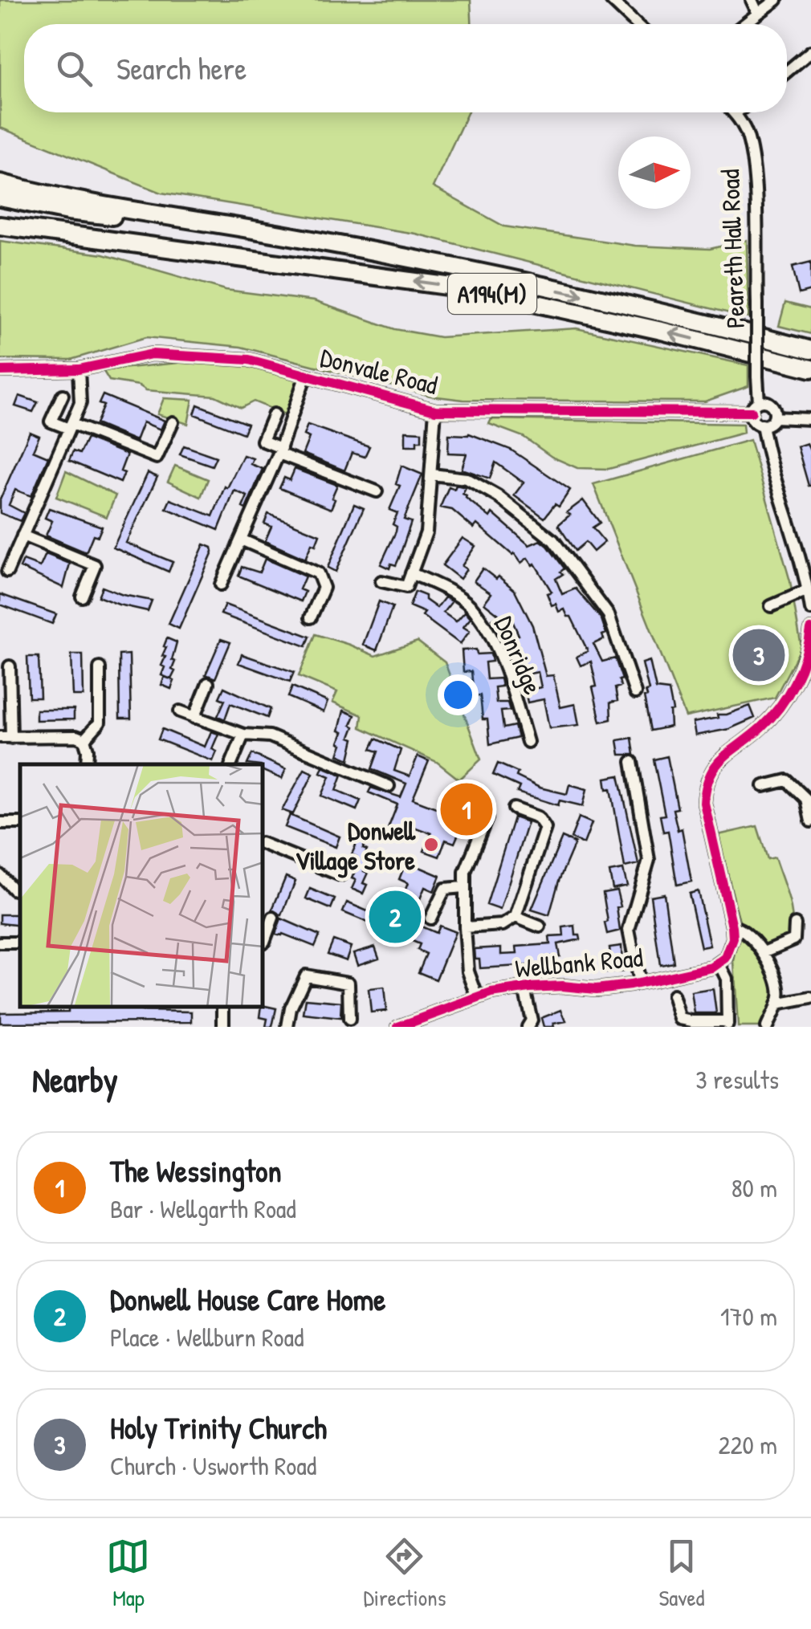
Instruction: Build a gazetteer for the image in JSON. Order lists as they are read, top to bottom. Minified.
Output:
{"streets":{"highway":["A194(M)"],"street":["Peareth Hall Road","Donvale Road","Donridge","Wellbank Road"]},"crossings":[["Peareth Hall Road","Donvale Road"]],"places":["Donwell Village Store"],"north":"right","page":{"search":"Search here","pins":["3","1","2"],"heading":["Nearby","3 results"],"list":[{"mark":"1","name":"The Wessington","note":"Bar · Wellgarth Road","value":"80 m"},{"mark":"2","name":"Donwell House Care Home","note":"Place · Wellburn Road","value":"170 m"},{"mark":"3","name":"Holy Trinity Church","note":"Church · Usworth Road","value":"220 m"}],"nav":["Map","Directions","Saved"]}}
